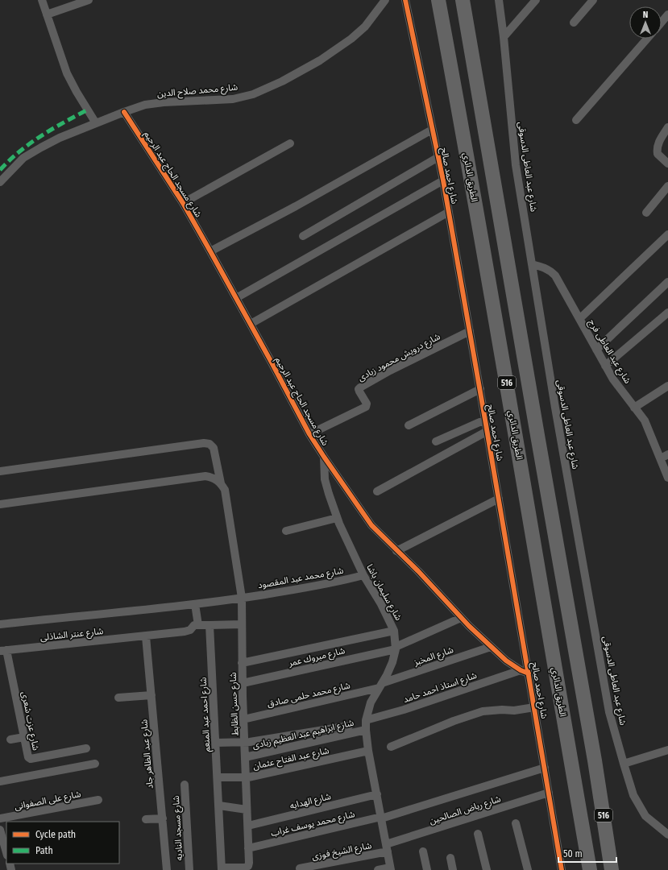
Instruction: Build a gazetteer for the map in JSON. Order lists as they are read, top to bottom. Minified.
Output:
{"streets":{"highway":["الطريق الدائري","516"],"street":["شارع محمد صلاح الدين","شارع عبد العاطى الدسوقى","شارع مسجد الحاج عبد الرحيم","شارع احمد صالح","شارع عبد العاطى فرج","شارع درويش محمود زبادى","شارع محمد عبد المقصود","شارع سليمان باشا","شارع عنتر الشاذلى","شارع المخبز","شارع مبروك عمر","شارع استاذ احمد حامد","شارع محمد حلمى صادق","شارع حسن الظابط","شارع احمد عبد المنعم","شارع عزت شعرى","شارع ابراهيم عبد العظيم زبادى","شارع عبد الظاهر جاد","شارع عبد الفتاح عثمان","شارع على الصفوانى","شارع الهدايه","شارع رياض الصالحين","شارع محمد يوسف غراب","شارع مسجد الناديه","شارع الشيخ فوزى"]},"crossings":[["شارع محمد صلاح الدين","شارع مسجد الحاج عبد الرحيم"],["شارع عبد العاطى الدسوقى","شارع عبد العاطى فرج"],["شارع مسجد الحاج عبد الرحيم","شارع احمد صالح"],["شارع مسجد الحاج عبد الرحيم","شارع درويش محمود زبادى"],["شارع مسجد الحاج عبد الرحيم","شارع سليمان باشا"],["شارع مسجد الحاج عبد الرحيم","شارع المخبز"],["شارع مسجد الحاج عبد الرحيم","شارع مبروك عمر"],["شارع مسجد الحاج عبد الرحيم","شارع استاذ احمد حامد"],["شارع احمد صالح","شارع درويش محمود زبادى"],["شارع احمد صالح","شارع رياض الصالحين"],["شارع احمد صالح","شارع محمد يوسف غراب"],["شارع محمد عبد المقصود","شارع سليمان باشا"],["شارع محمد عبد المقصود","شارع حسن الظابط"],["شارع سليمان باشا","شارع المخبز"],["شارع سليمان باشا","شارع مبروك عمر"],["شارع سليمان باشا","شارع استاذ احمد حامد"],["شارع سليمان باشا","شارع محمد حلمى صادق"],["شارع سليمان باشا","شارع ابراهيم عبد العظيم زبادى"],["شارع سليمان باشا","شارع عبد الفتاح عثمان"],["شارع سليمان باشا","شارع الهدايه"],["شارع سليمان باشا","شارع رياض الصالحين"],["شارع سليمان باشا","شارع محمد يوسف غراب"],["شارع سليمان باشا","شارع الشيخ فوزى"],["شارع عنتر الشاذلى","شارع عزت شعرى"],["شارع عنتر الشاذلى","شارع عبد الظاهر جاد"],["شارع المخبز","شارع محمد حلمى صادق"],["شارع مبروك عمر","شارع حسن الظابط"],["شارع محمد حلمى صادق","شارع حسن الظابط"],["شارع حسن الظابط","شارع احمد عبد المنعم"],["شارع حسن الظابط","شارع ابراهيم عبد العظيم زبادى"],["شارع حسن الظابط","شارع عبد الفتاح عثمان"],["شارع حسن الظابط","شارع الهدايه"],["شارع حسن الظابط","شارع محمد يوسف غراب"],["شارع احمد عبد المنعم","شارع عبد الفتاح عثمان"],["شارع رياض الصالحين","شارع الشيخ فوزى"]],"legend":["Cycle path","Path"],"scale_bar":"50 m","north":"top"}
